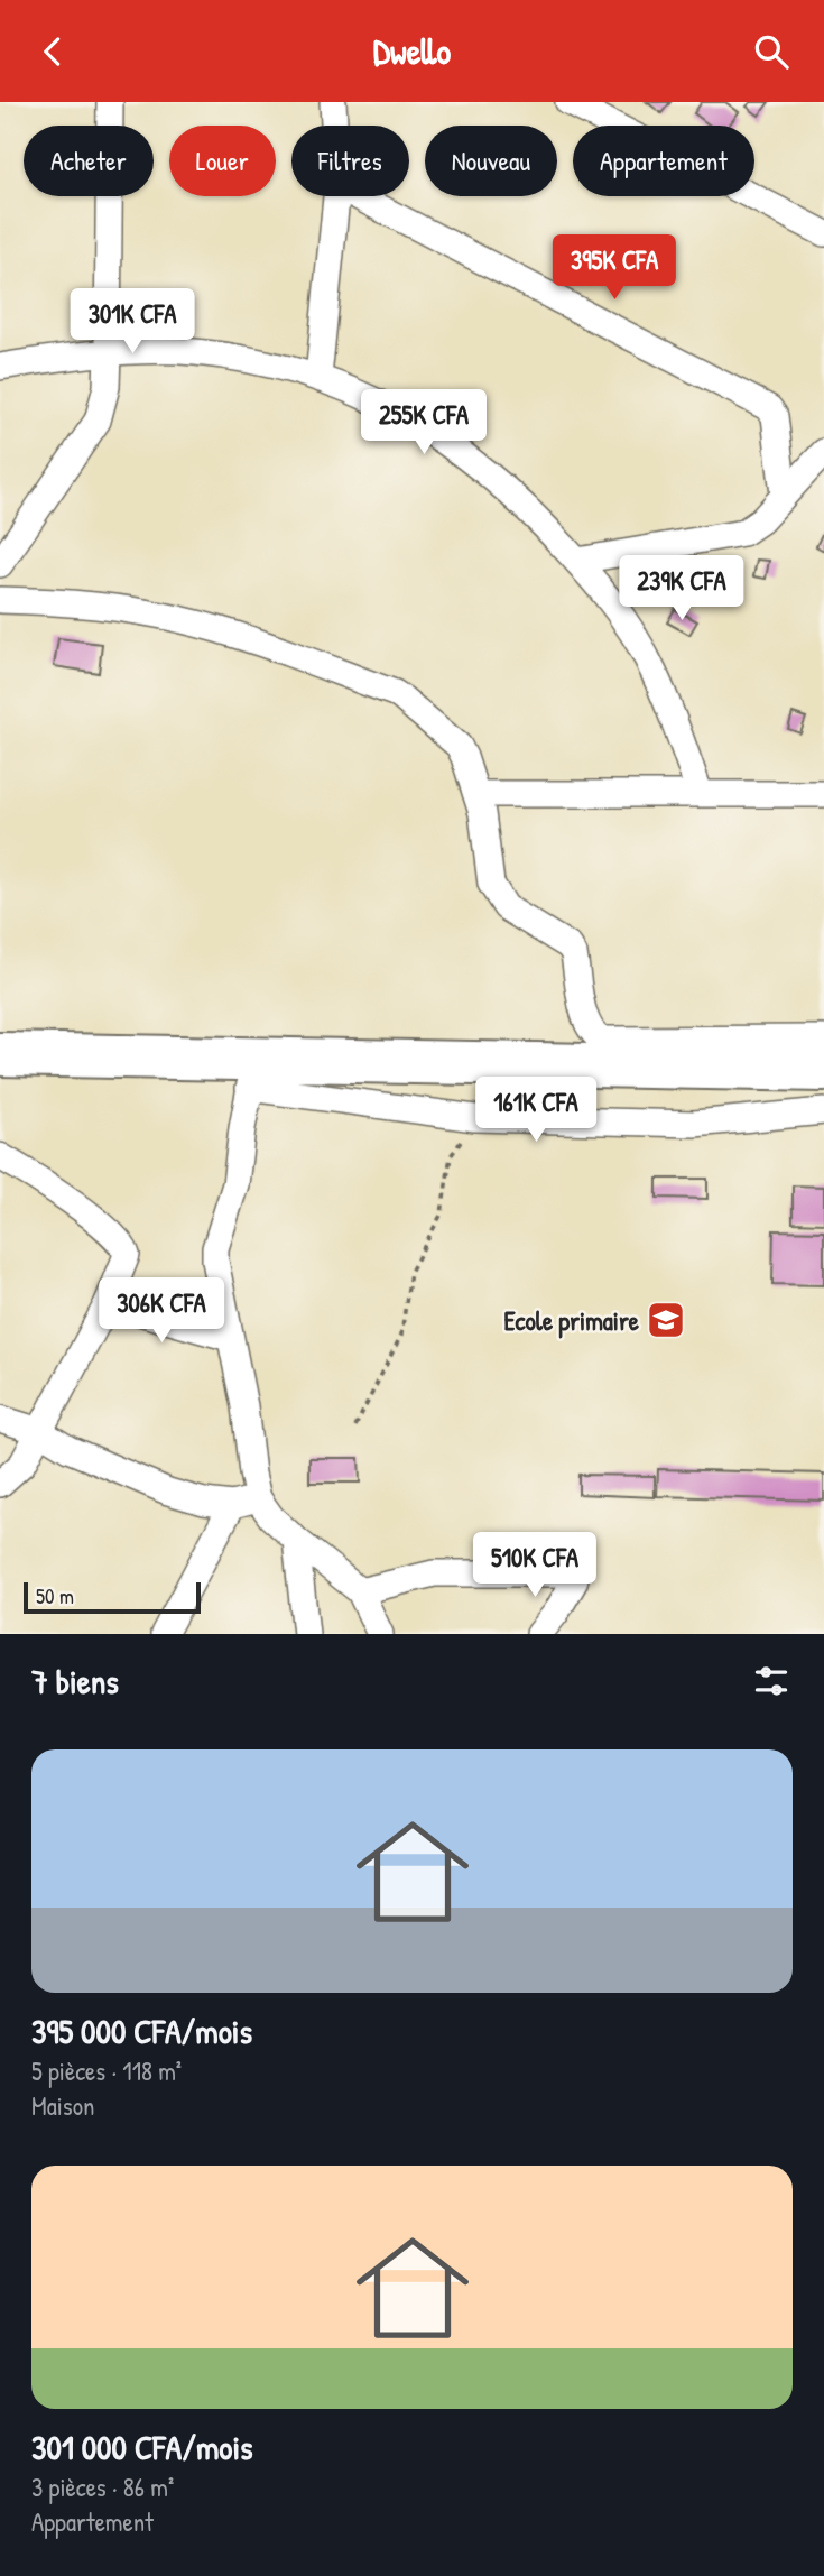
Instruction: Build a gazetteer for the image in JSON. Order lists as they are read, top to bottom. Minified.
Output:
{"places":{"school or university":["Ecole primaire"]},"scale_bar":"50 m","page":{"header":"Dwello","chip":["Acheter","Louer","Filtres","Nouveau","Appartement"],"price":["395K CFA","301K CFA","255K CFA","239K CFA","161K CFA","306K CFA","510K CFA"],"scale":"50 m","heading":"7 biens","list":[{"name":"395 000 CFA/mois","note":"5 pièces · 118 m² · Maison"},{"name":"301 000 CFA/mois","note":"3 pièces · 86 m² · Appartement"}]}}
